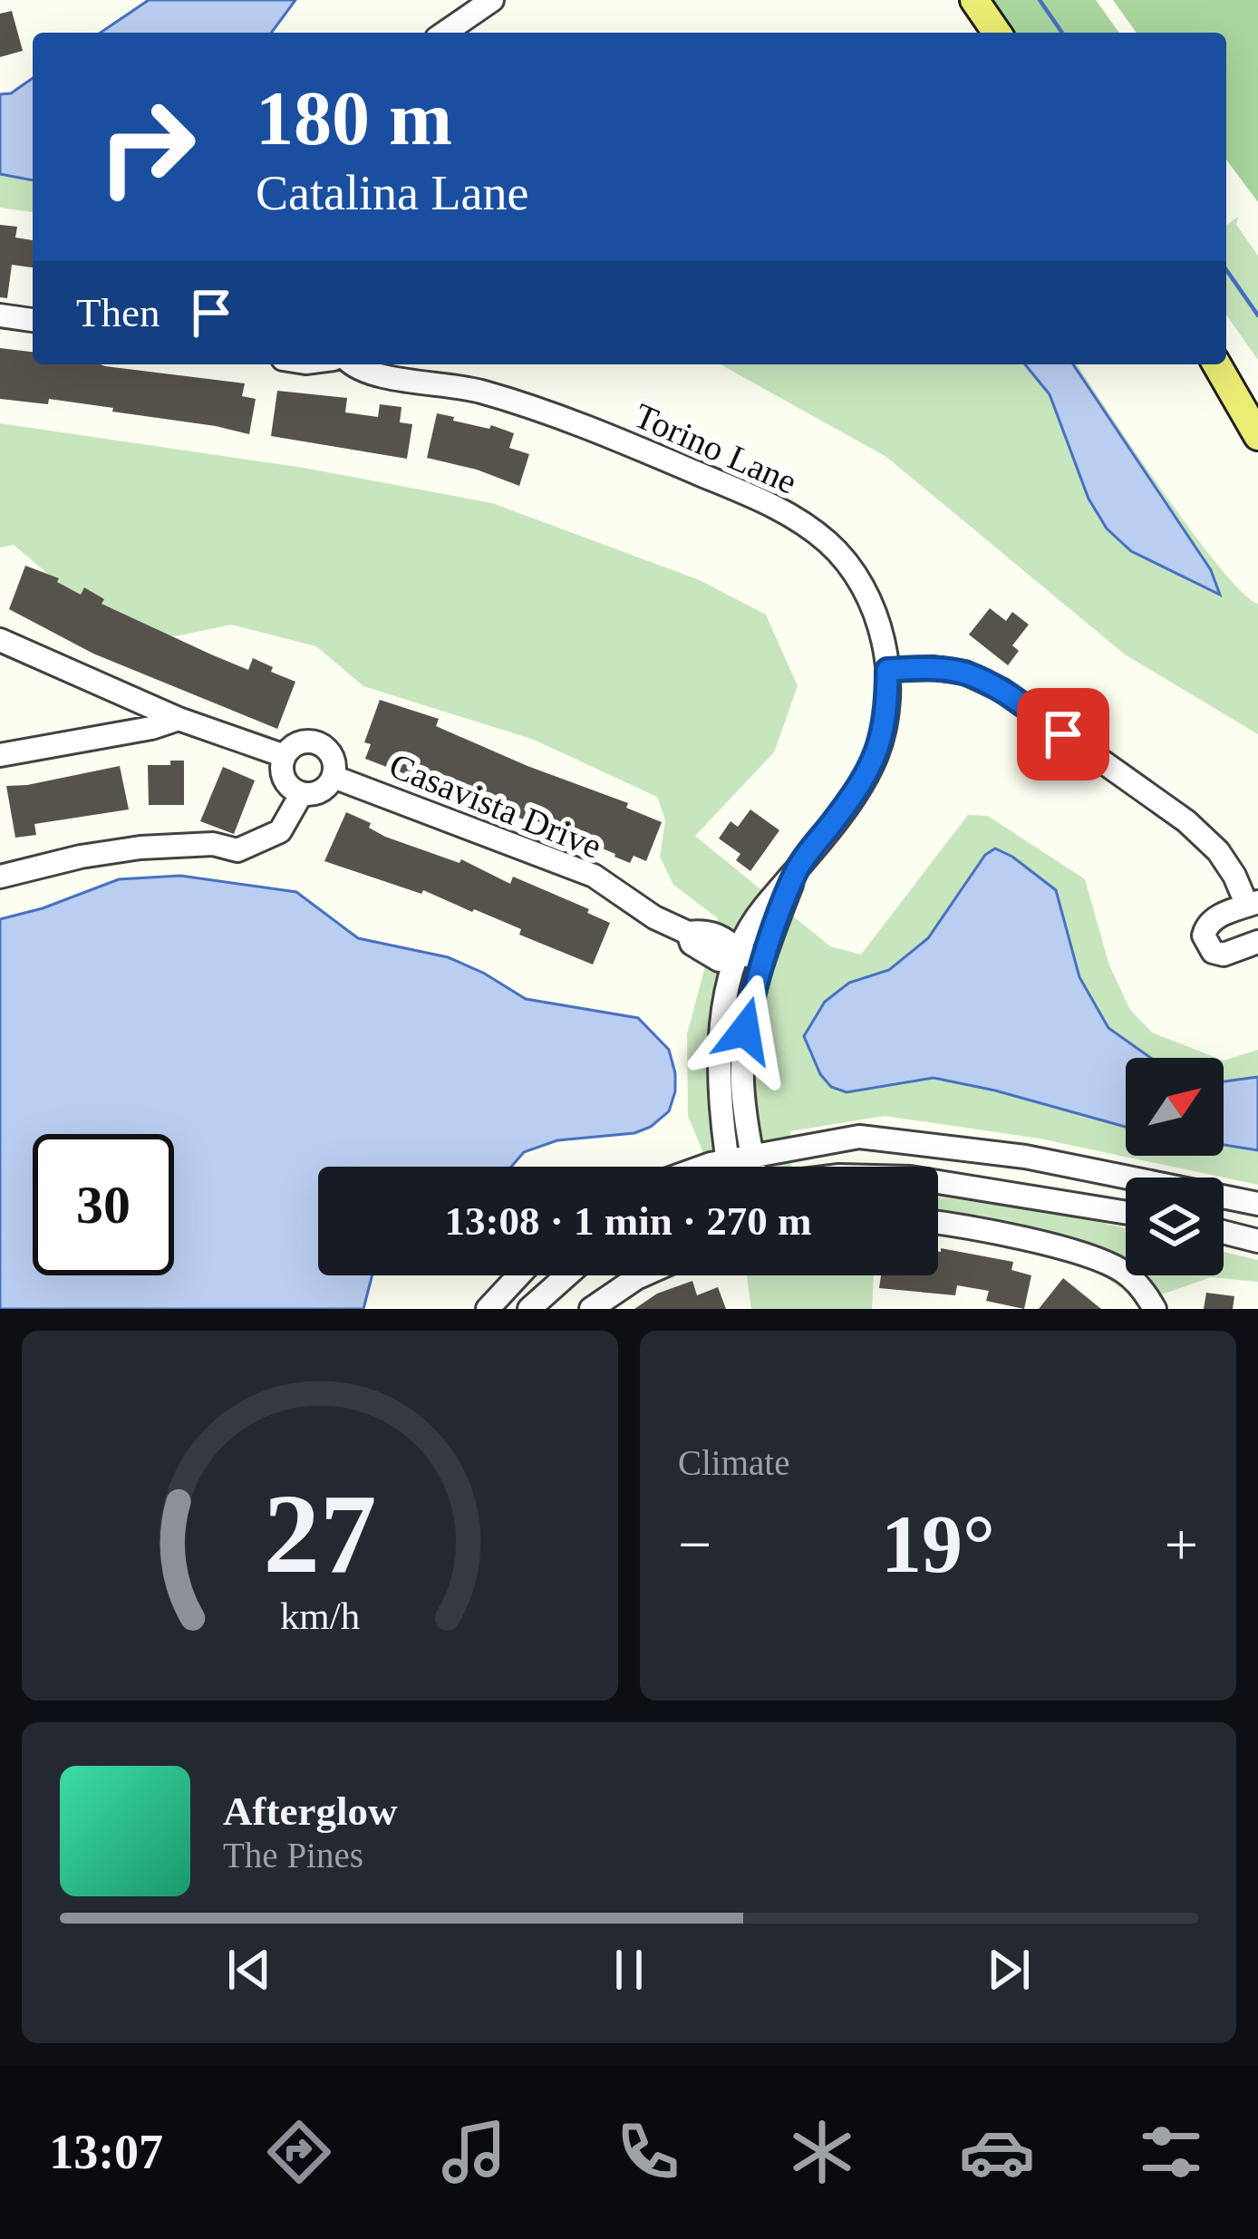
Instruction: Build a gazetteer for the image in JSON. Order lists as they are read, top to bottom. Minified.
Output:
{"streets":{"street":["Torino Lane","Casavista Drive"]},"crossings":[["Torino Lane","Casavista Drive"]],"north":"top right","page":{"turn":["180 m","Catalina Lane"],"then":"Then","limit":"30","trip":"13:08 · 1 min · 270 m","tile":"Climate","heat":["−","19°","+"],"song":["Afterglow","The Pines"],"tabs":"13:07","gauge":["27","km/h"]}}
